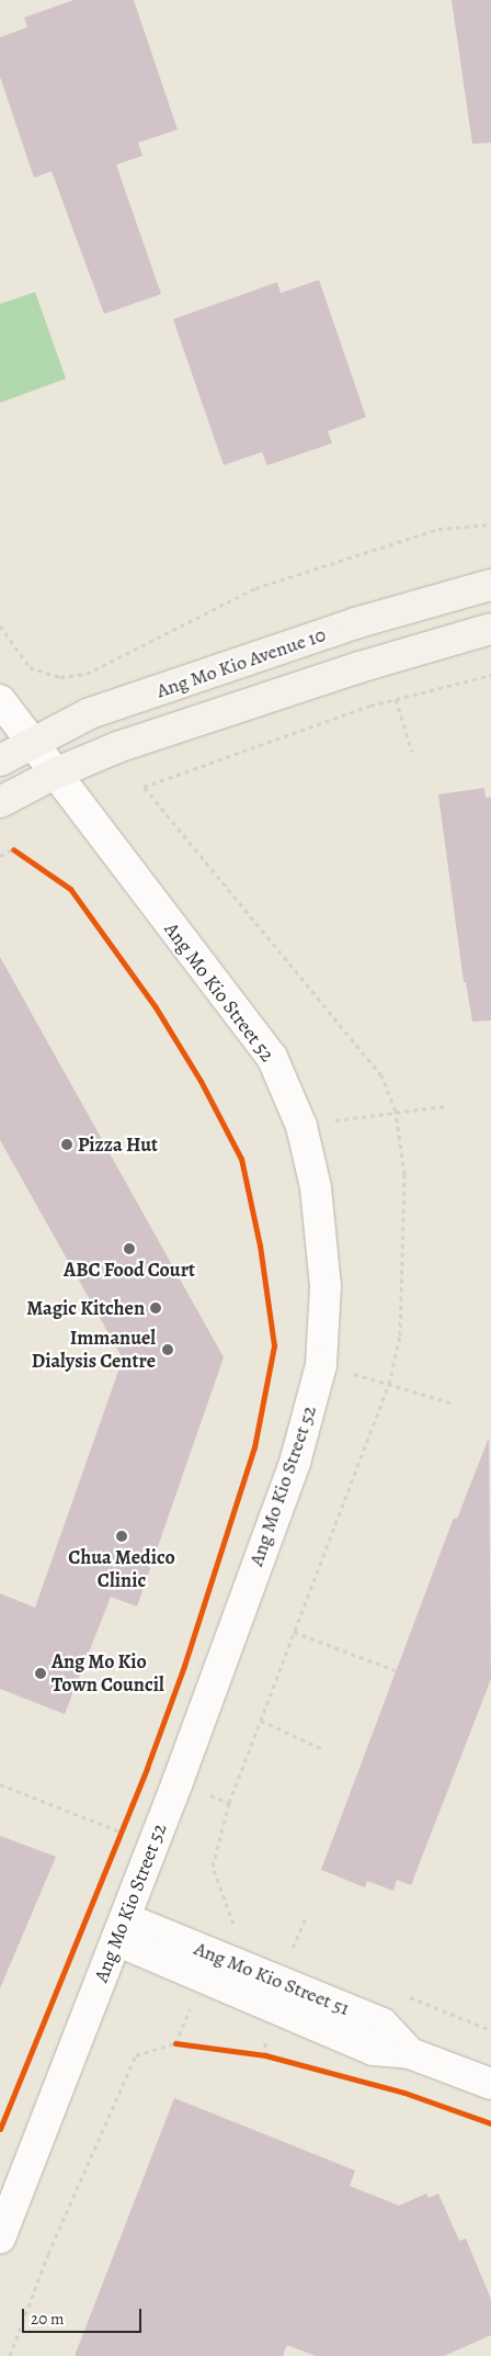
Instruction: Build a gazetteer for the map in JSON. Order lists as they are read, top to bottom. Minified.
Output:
{"streets":{"main road":["Ang Mo Kio Avenue 10"],"street":["Ang Mo Kio Street 52","Ang Mo Kio Street 51"]},"crossings":[["Ang Mo Kio Avenue 10","Ang Mo Kio Street 52"],["Ang Mo Kio Street 52","Ang Mo Kio Street 51"]],"places":["Pizza Hut","ABC Food Court","Magic Kitchen","Immanuel Dialysis Centre","Chua Medico Clinic","Ang Mo Kio Town Council"],"scale_bar":"20 m"}
